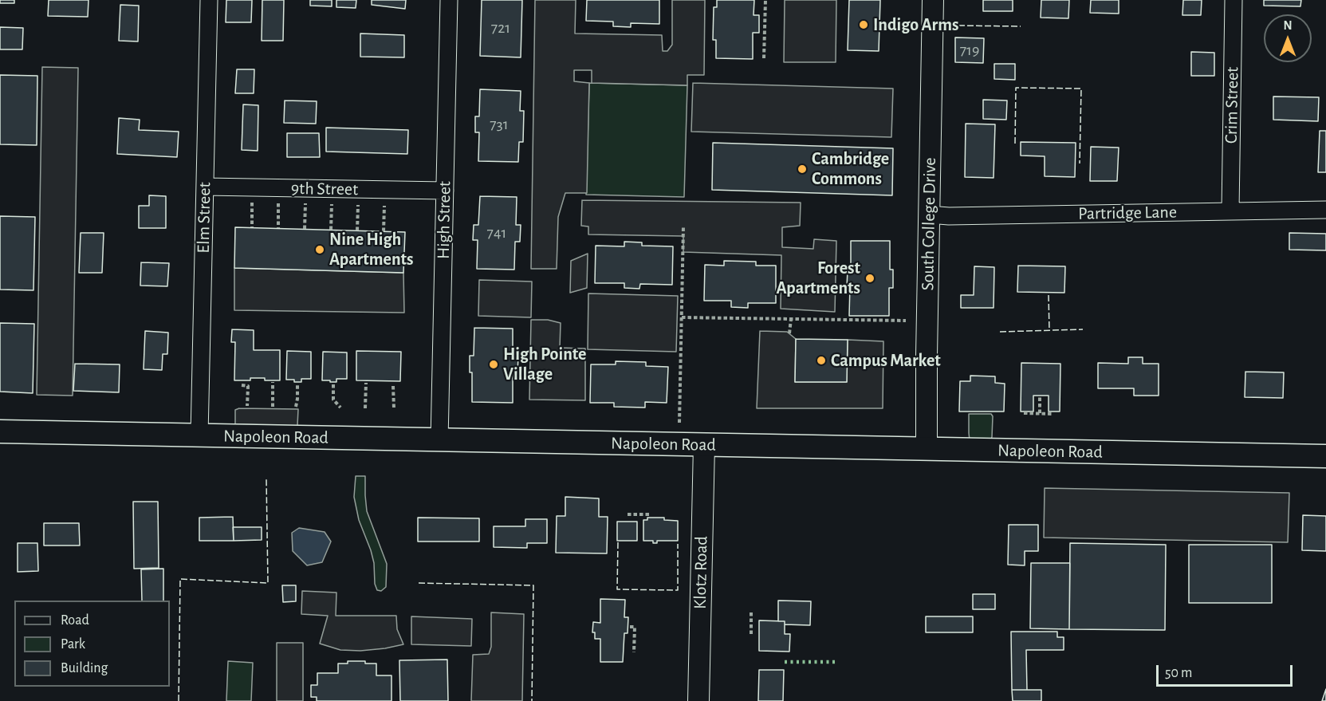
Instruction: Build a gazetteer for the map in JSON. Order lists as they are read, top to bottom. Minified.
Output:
{"streets":{"main road":["Napoleon Road"],"street":["Crim Street","9th Street","Partridge Lane","Elm Street","High Street","South College Drive","Klotz Road"]},"crossings":[["Crim Street","Partridge Lane"],["9th Street","Elm Street"],["9th Street","High Street"],["Partridge Lane","South College Drive"],["Elm Street","Napoleon Road"],["High Street","Napoleon Road"],["South College Drive","Napoleon Road"],["Napoleon Road","Klotz Road"]],"places":["Indigo Arms","Cambridge Commons","Nine High Apartments","Forest Apartments","Campus Market","High Pointe Village"],"house_numbers":["721","719","731","741"],"legend":["Road","Park","Building"],"scale_bar":"50 m","north":"top"}
